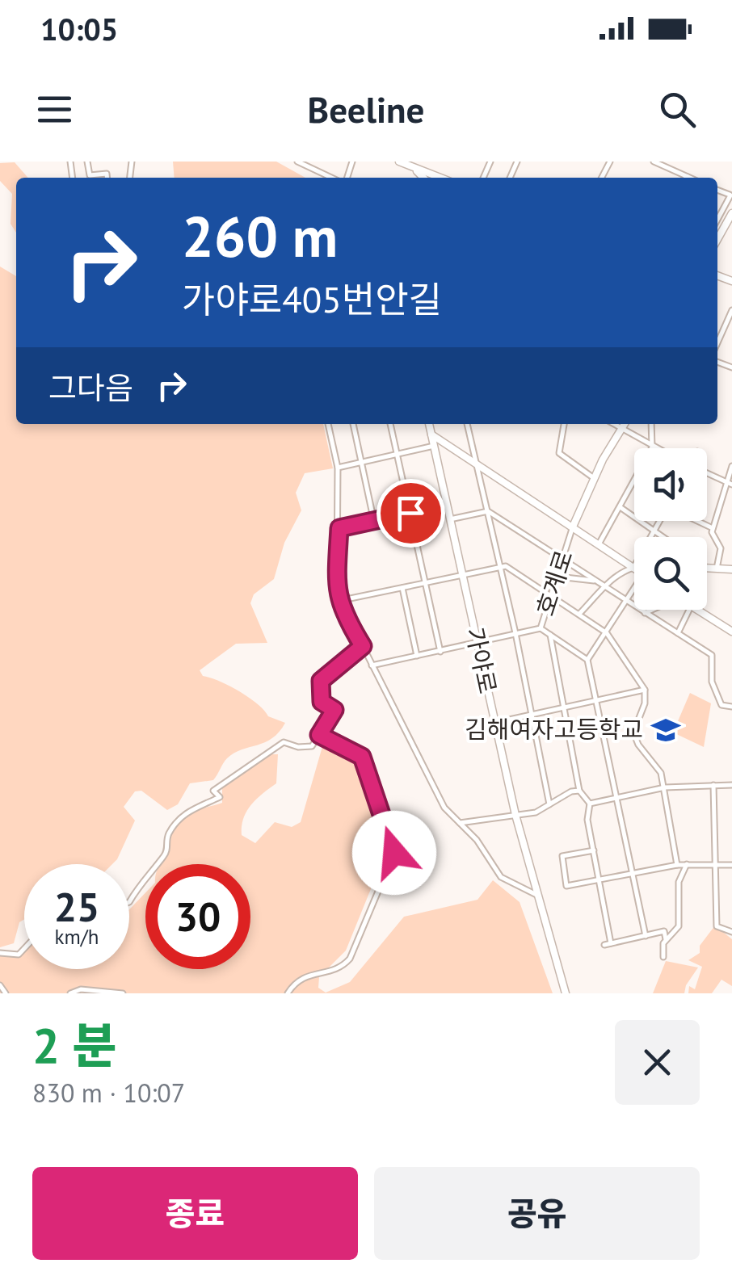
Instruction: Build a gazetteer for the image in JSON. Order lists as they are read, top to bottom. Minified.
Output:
{"streets":{"main road":["호계로","가야로"]},"crossings":[["호계로","가야로"]],"places":{"school or university":["김해여자고등학교"]},"page":{"status":"10:05","header":"Beeline","turn":["260 m","가야로405번안길"],"then":"그다음","speed":"25 km/h","limit":"30","heading":["2 분","830 m · 10:07"],"buttons":["종료","공유"]}}
